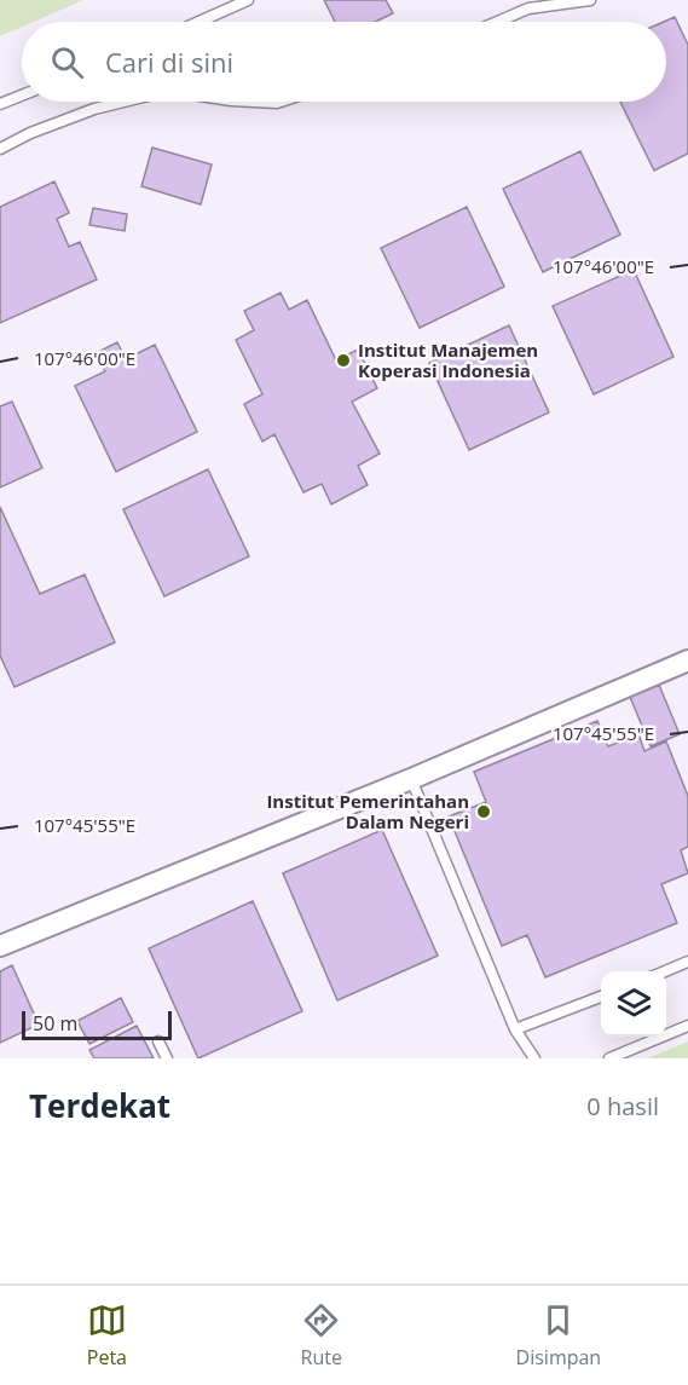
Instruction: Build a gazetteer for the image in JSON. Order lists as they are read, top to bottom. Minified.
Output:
{"places":["Institut Manajemen Koperasi Indonesia","Institut Pemerintahan Dalam Negeri"],"scale_bar":"50 m","page":{"search":"Cari di sini","scale":"50 m","heading":["Terdekat","0 hasil"],"nav":["Peta","Rute","Disimpan"]},"coordinates":["107°46'00\"E","107°45'55\"E"]}
